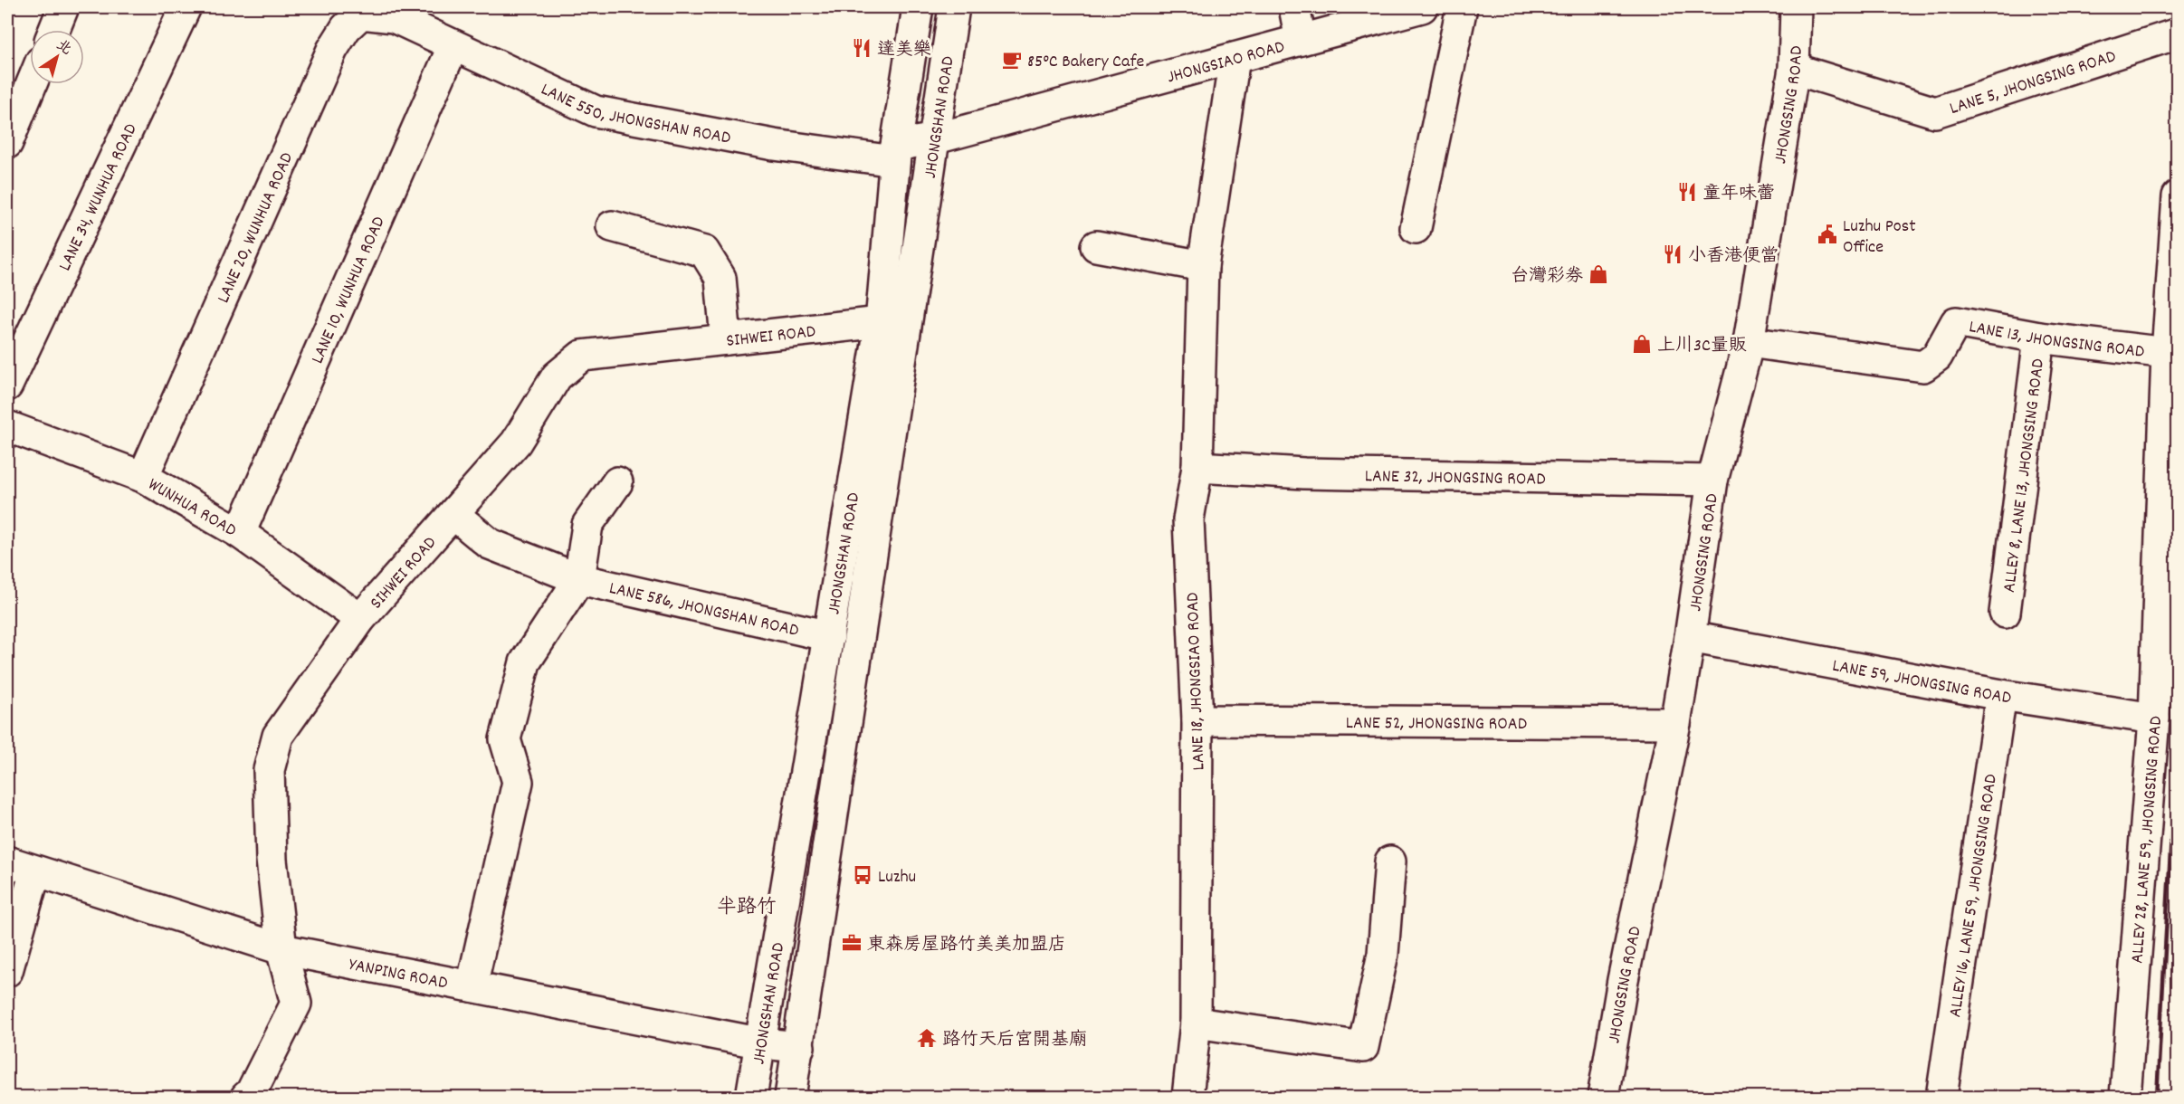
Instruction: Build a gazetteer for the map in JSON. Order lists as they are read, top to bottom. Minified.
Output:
{"streets":{"street":["JHONGSIAO ROAD","LANE 5, JHONGSING ROAD","JHONGSING ROAD","LANE 550, JHONGSHAN ROAD","JHONGSHAN ROAD","LANE 34, WUNHUA ROAD","LANE 20, WUNHUA ROAD","LANE 10, WUNHUA ROAD","SIHWEI ROAD","LANE 13, JHONGSING ROAD","ALLEY 8, LANE 13, JHONGSING ROAD","LANE 32, JHONGSING ROAD","WUNHUA ROAD","LANE 586, JHONGSHAN ROAD","LANE 59, JHONGSING ROAD","LANE 18, JHONGSIAO ROAD","LANE 52, JHONGSING ROAD","ALLEY 28, LANE 59, JHONGSING ROAD","ALLEY 16, LANE 59, JHONGSING ROAD","YANPING ROAD"]},"crossings":[["JHONGSIAO ROAD","LANE 550, JHONGSHAN ROAD"],["JHONGSIAO ROAD","JHONGSHAN ROAD"],["JHONGSIAO ROAD","LANE 18, JHONGSIAO ROAD"],["LANE 5, JHONGSING ROAD","JHONGSING ROAD"],["JHONGSING ROAD","LANE 13, JHONGSING ROAD"],["JHONGSING ROAD","LANE 32, JHONGSING ROAD"],["JHONGSING ROAD","LANE 59, JHONGSING ROAD"],["JHONGSING ROAD","LANE 52, JHONGSING ROAD"],["LANE 550, JHONGSHAN ROAD","JHONGSHAN ROAD"],["LANE 550, JHONGSHAN ROAD","LANE 20, WUNHUA ROAD"],["LANE 550, JHONGSHAN ROAD","LANE 10, WUNHUA ROAD"],["JHONGSHAN ROAD","SIHWEI ROAD"],["JHONGSHAN ROAD","LANE 586, JHONGSHAN ROAD"],["JHONGSHAN ROAD","YANPING ROAD"],["LANE 20, WUNHUA ROAD","WUNHUA ROAD"],["LANE 10, WUNHUA ROAD","WUNHUA ROAD"],["SIHWEI ROAD","WUNHUA ROAD"],["SIHWEI ROAD","LANE 586, JHONGSHAN ROAD"],["SIHWEI ROAD","YANPING ROAD"],["LANE 13, JHONGSING ROAD","ALLEY 8, LANE 13, JHONGSING ROAD"],["LANE 13, JHONGSING ROAD","ALLEY 28, LANE 59, JHONGSING ROAD"],["LANE 32, JHONGSING ROAD","LANE 18, JHONGSIAO ROAD"],["LANE 59, JHONGSING ROAD","ALLEY 28, LANE 59, JHONGSING ROAD"],["LANE 59, JHONGSING ROAD","ALLEY 16, LANE 59, JHONGSING ROAD"],["LANE 18, JHONGSIAO ROAD","LANE 52, JHONGSING ROAD"]],"districts":["半路竹"],"places":{"restaurant":["達美樂","童年味蕾","小香港便當"],"cafe":["85°C Bakery Cafe"],"public building":["Luzhu Post Office"],"shop":["台灣彩券","上川3C量販"],"bus stop":["Luzhu"],"office":["東森房屋路竹美美加盟店"],"temple":["路竹天后宮開基廟"]},"north":"top right"}
